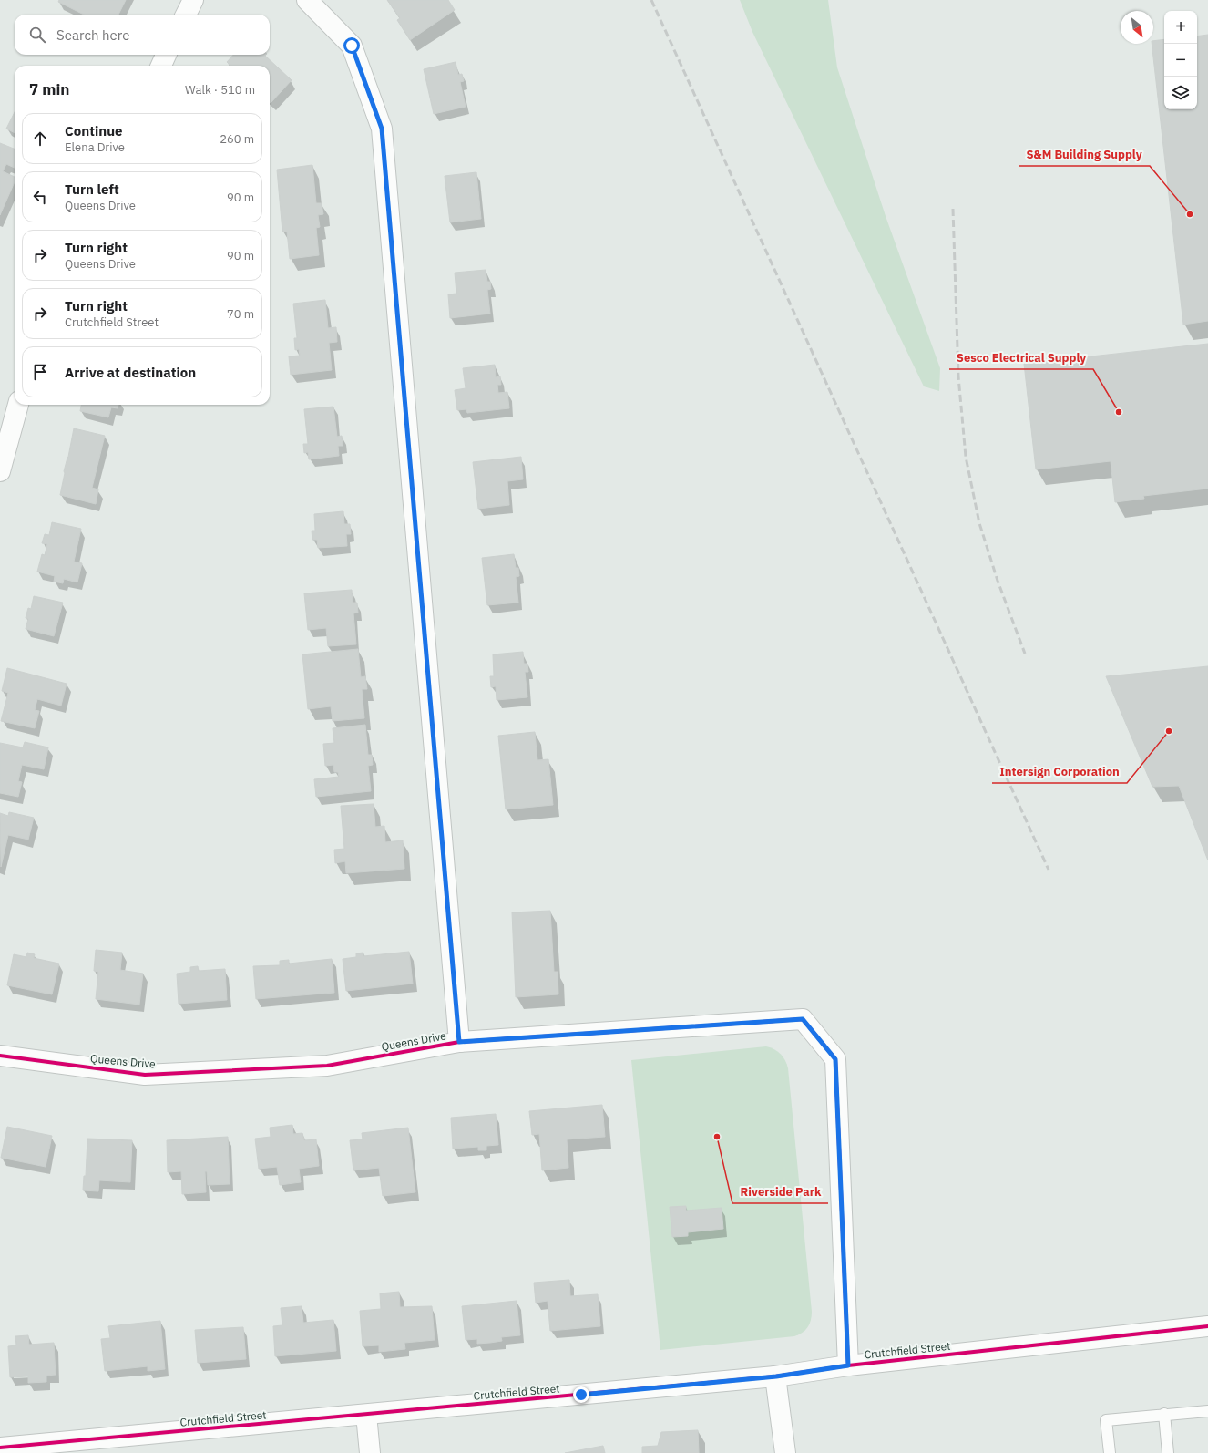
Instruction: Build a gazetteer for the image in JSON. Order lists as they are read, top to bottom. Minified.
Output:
{"streets":{"street":["Queens Drive","Crutchfield Street"]},"crossings":[["Queens Drive","Crutchfield Street"]],"places":["S&M Building Supply","Sesco Electrical Supply","Intersign Corporation","Riverside Park"],"north":"bottom right","page":{"map_buttons":["+","−"],"search":"Search here","heading":["7 min","Walk · 510 m"],"list":[["Continue","Elena Drive","260 m"],["Turn left","Queens Drive","90 m"],["Turn right","Queens Drive","90 m"],["Turn right","Crutchfield Street","70 m"],"Arrive at destination"]}}
